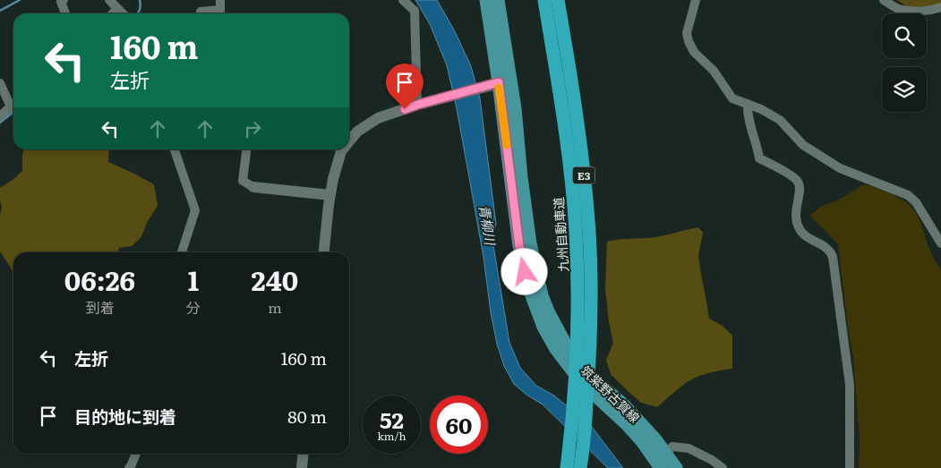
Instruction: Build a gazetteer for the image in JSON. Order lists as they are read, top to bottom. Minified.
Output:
{"streets":{"highway":["E3","九州自動車道"],"main road":["筑紫野古賀線"]},"water":["青柳川"],"page":{"turn":["160 m","左折"],"eta":["06:26","到着","1","分","240","m"],"list":[{"name":"左折","value":"160 m"},{"name":"目的地に到着","value":"80 m"}],"speed":"52 km/h","limit":"60"}}
